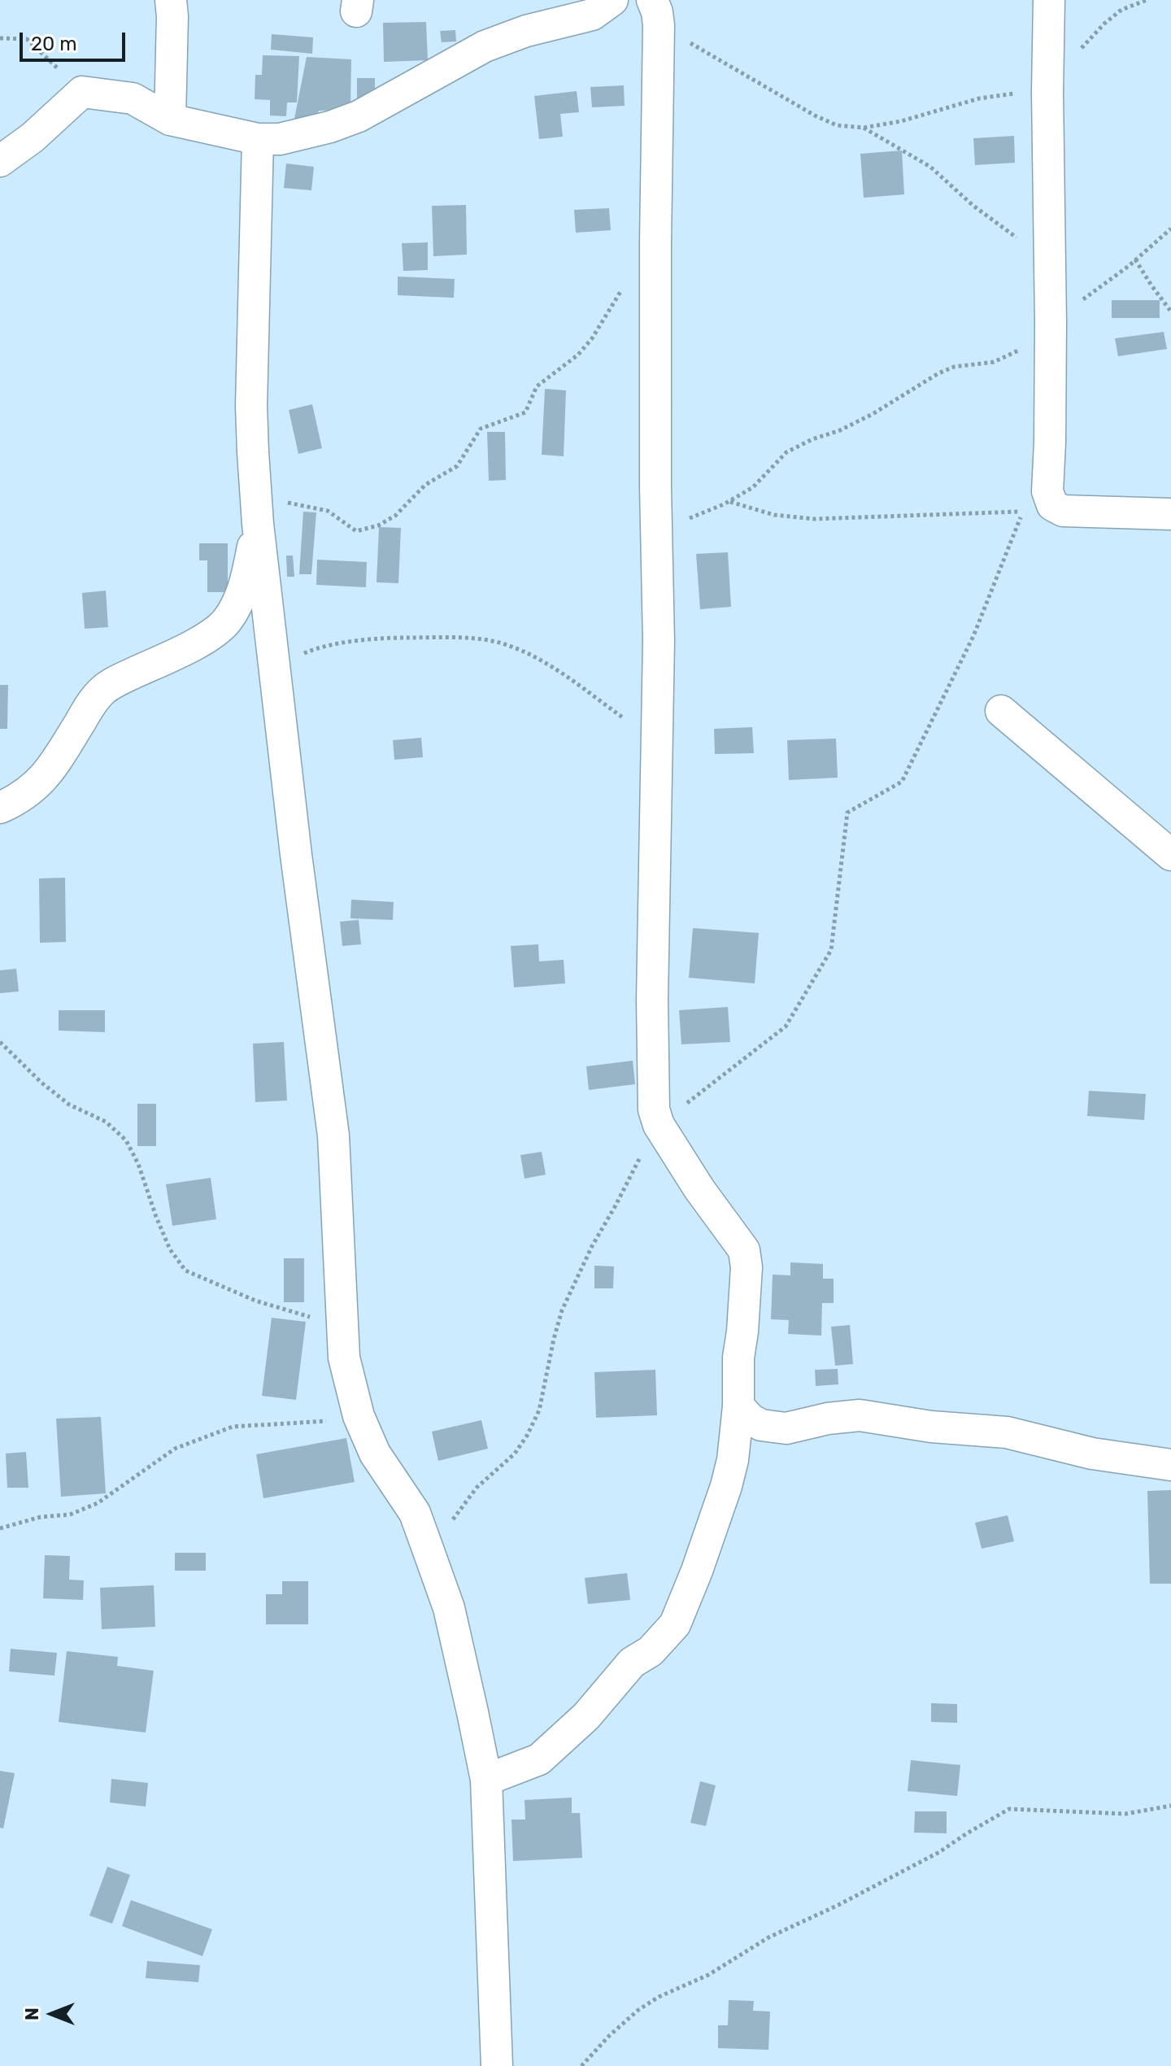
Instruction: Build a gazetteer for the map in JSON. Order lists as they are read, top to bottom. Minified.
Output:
{"scale_bar":"20 m","north":"left"}
